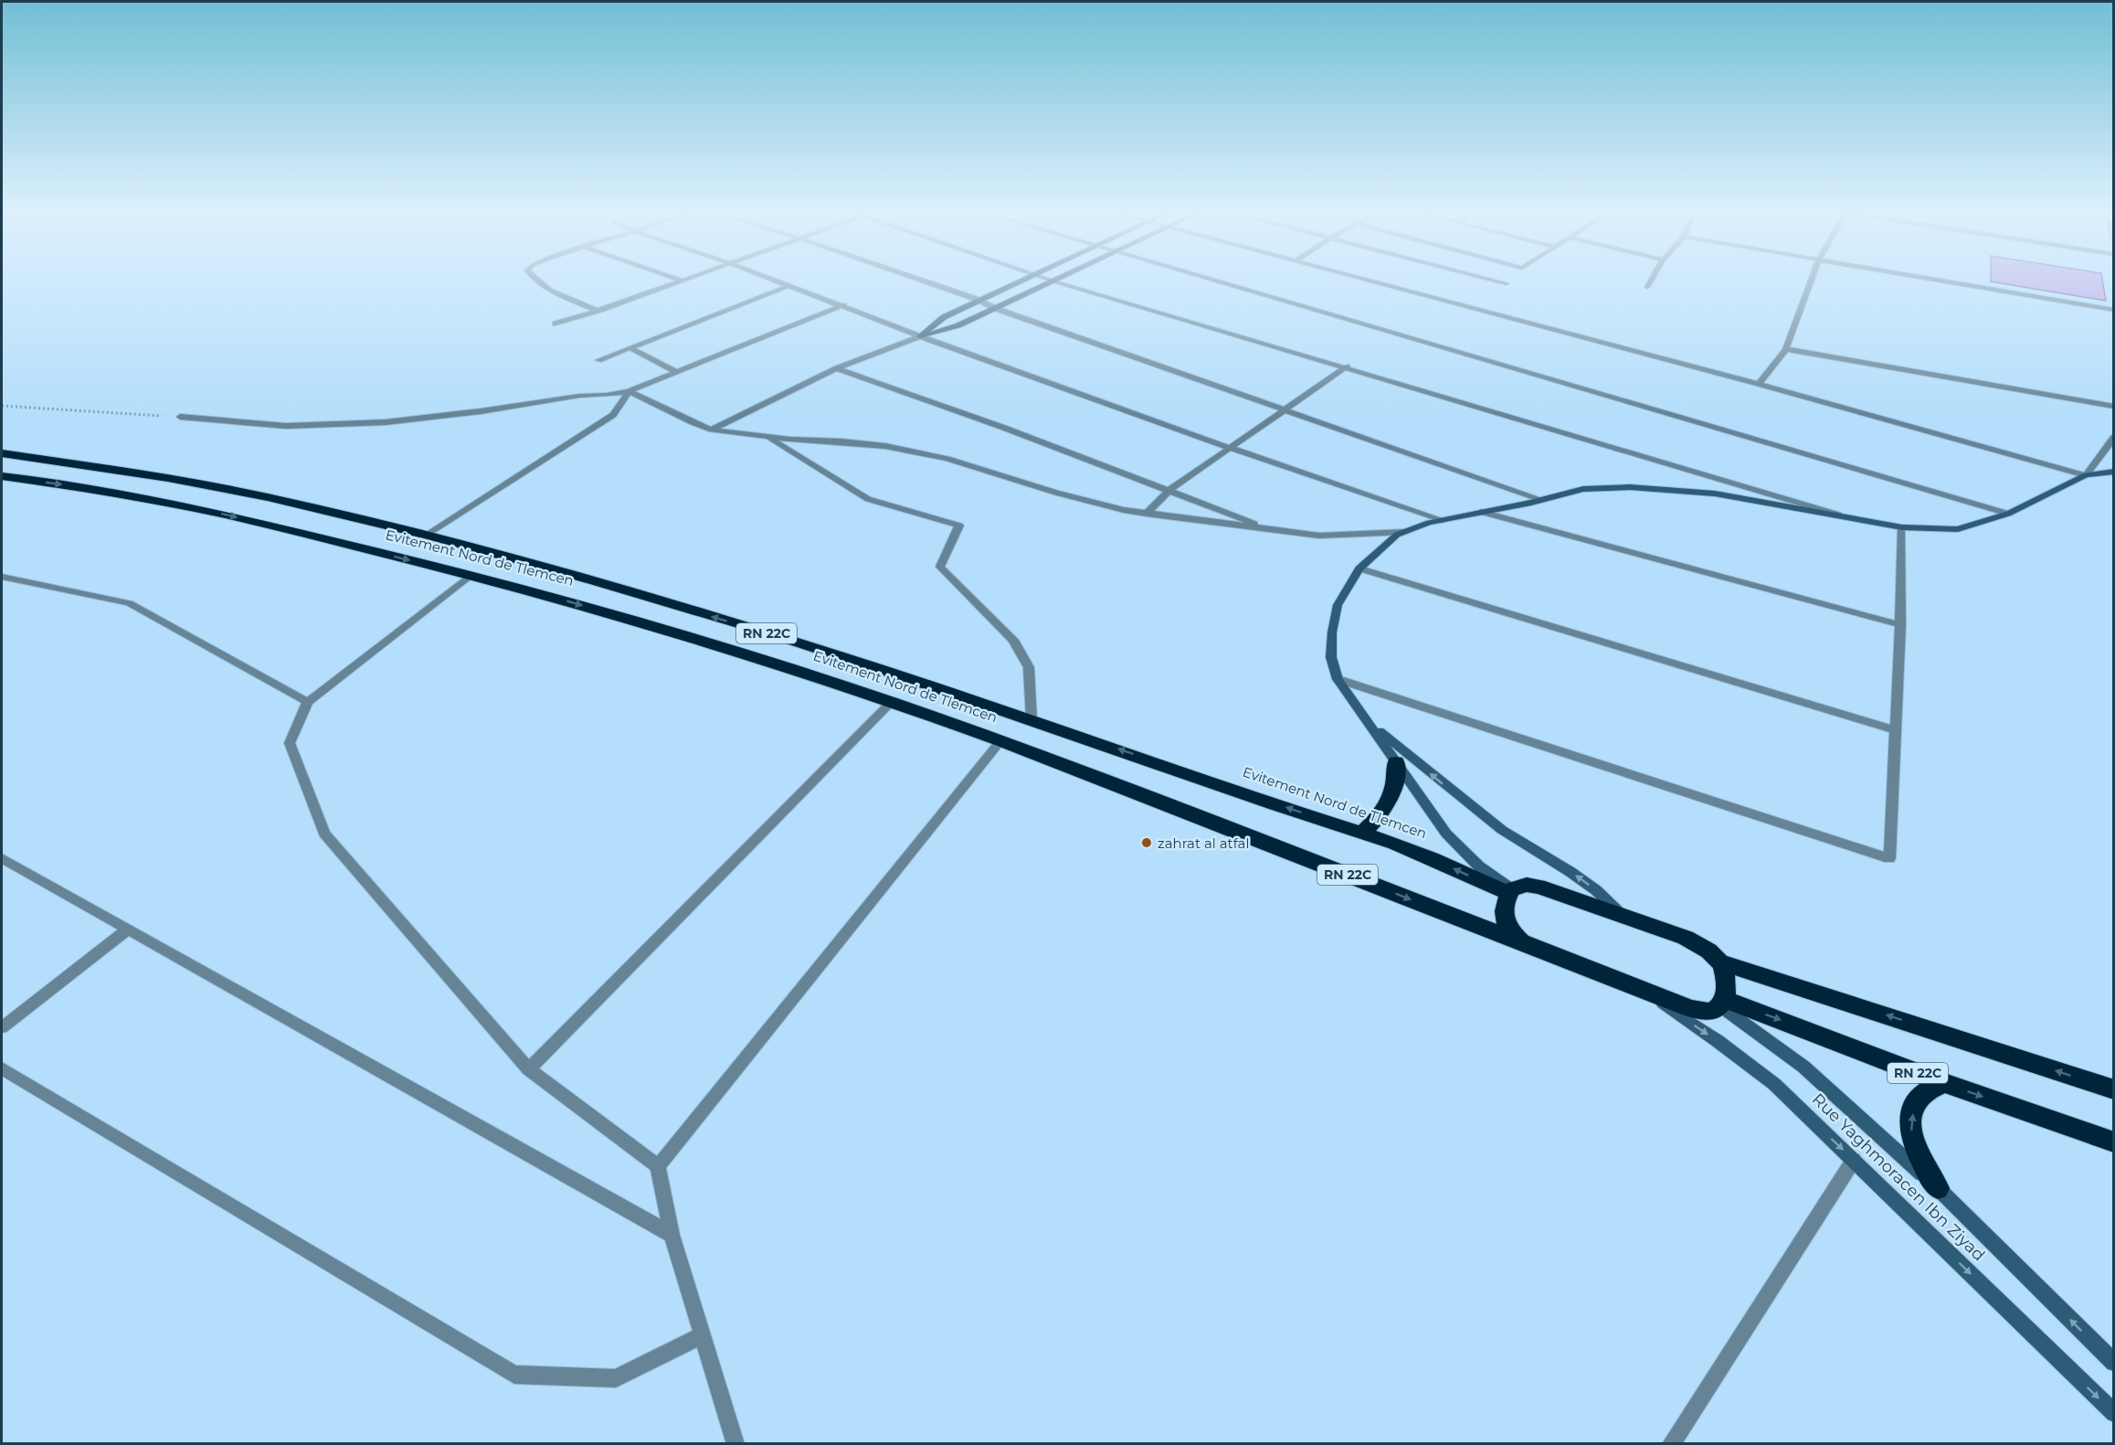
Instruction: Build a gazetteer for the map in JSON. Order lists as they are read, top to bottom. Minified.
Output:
{"streets":{"highway":["Evitement Nord de Tlemcen","RN 22C"],"main road":["Rue Yaghmoracen Ibn Ziyad"]},"crossings":[["Evitement Nord de Tlemcen","RN 22C"],["Evitement Nord de Tlemcen","Rue Yaghmoracen Ibn Ziyad"],["RN 22C","Rue Yaghmoracen Ibn Ziyad"]],"places":["zahrat al atfal"]}
